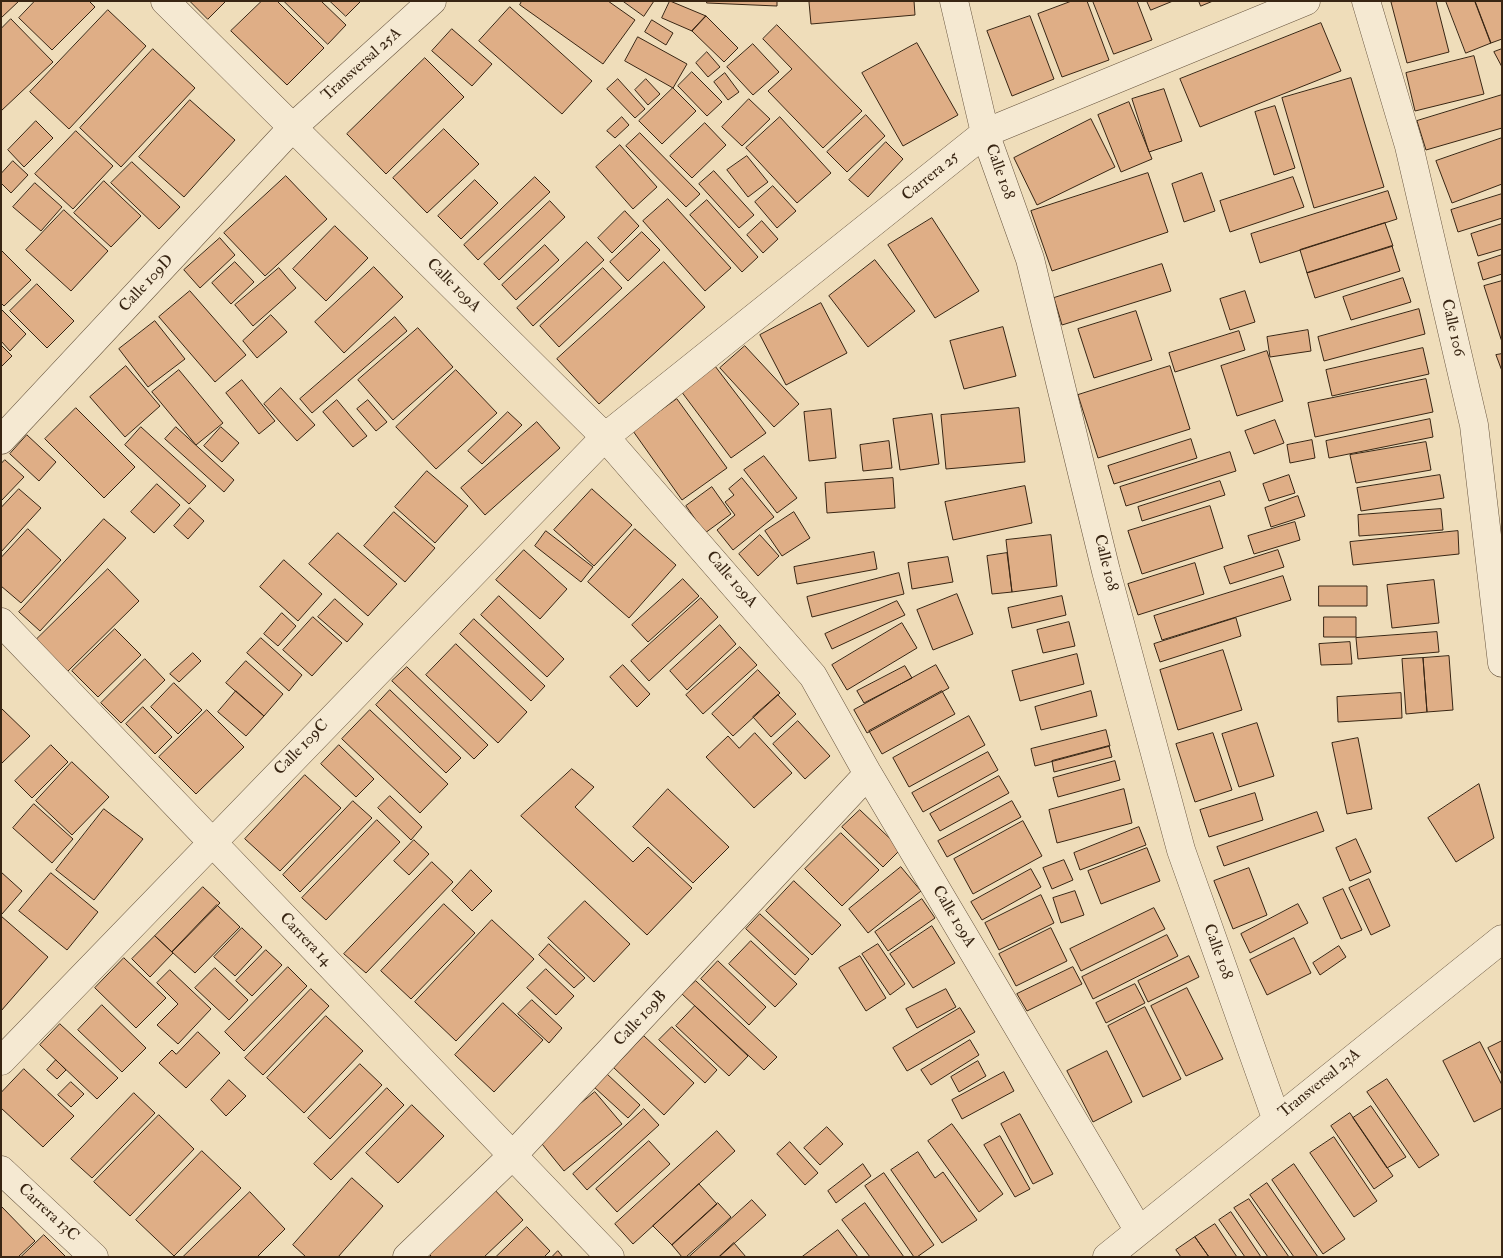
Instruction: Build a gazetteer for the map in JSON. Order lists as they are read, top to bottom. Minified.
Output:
{"streets":{"street":["Transversal 25A","Calle 108","Carrera 25","Calle 109D","Calle 109A","Calle 106","Calle 109C","Carrera 14","Calle 109B","Transversal 23A","Carrera 13C"]},"crossings":[["Transversal 25A","Calle 109D"],["Transversal 25A","Calle 109A"],["Calle 108","Carrera 25"],["Calle 108","Transversal 23A"],["Carrera 25","Calle 109A"],["Carrera 25","Calle 109C"],["Calle 109D","Calle 109A"],["Calle 109A","Calle 109C"],["Calle 109A","Calle 109B"],["Calle 109A","Transversal 23A"],["Calle 109C","Carrera 14"],["Carrera 14","Calle 109B"]]}
